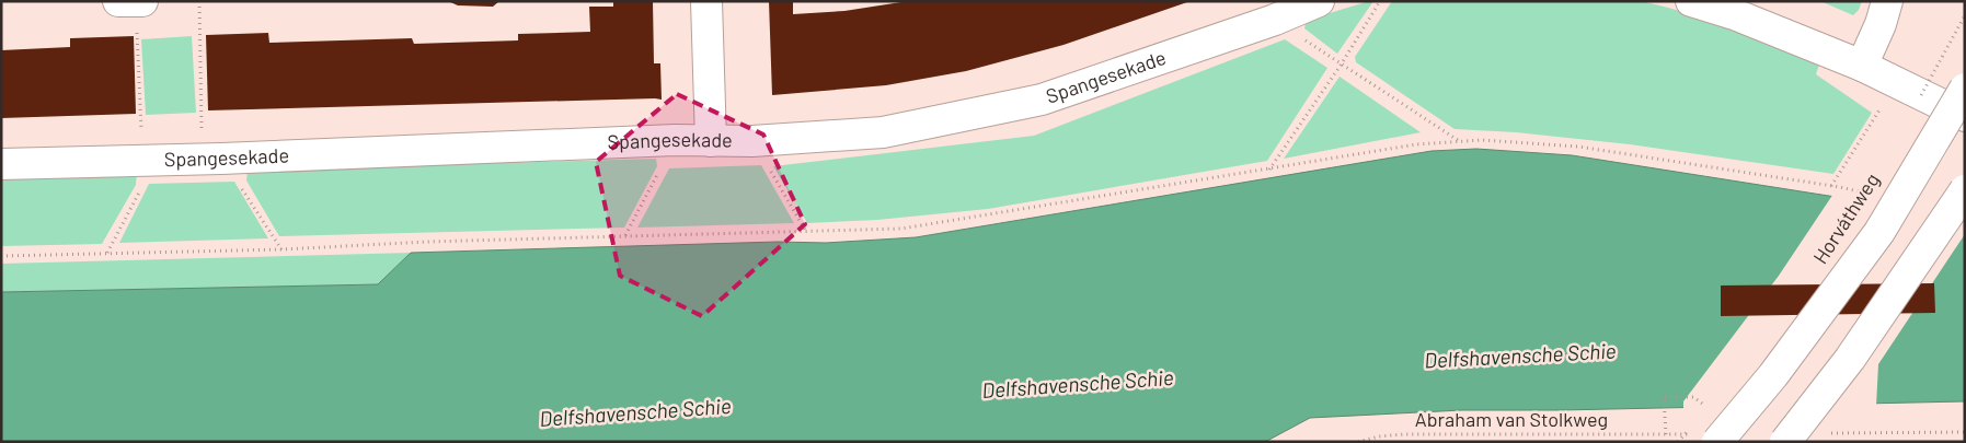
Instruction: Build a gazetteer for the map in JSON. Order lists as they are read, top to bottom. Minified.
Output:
{"streets":{"street":["Spangesekade","Horváthweg"],"path":["Abraham van Stolkweg"]},"water":["Delfshavensche Schie"]}
